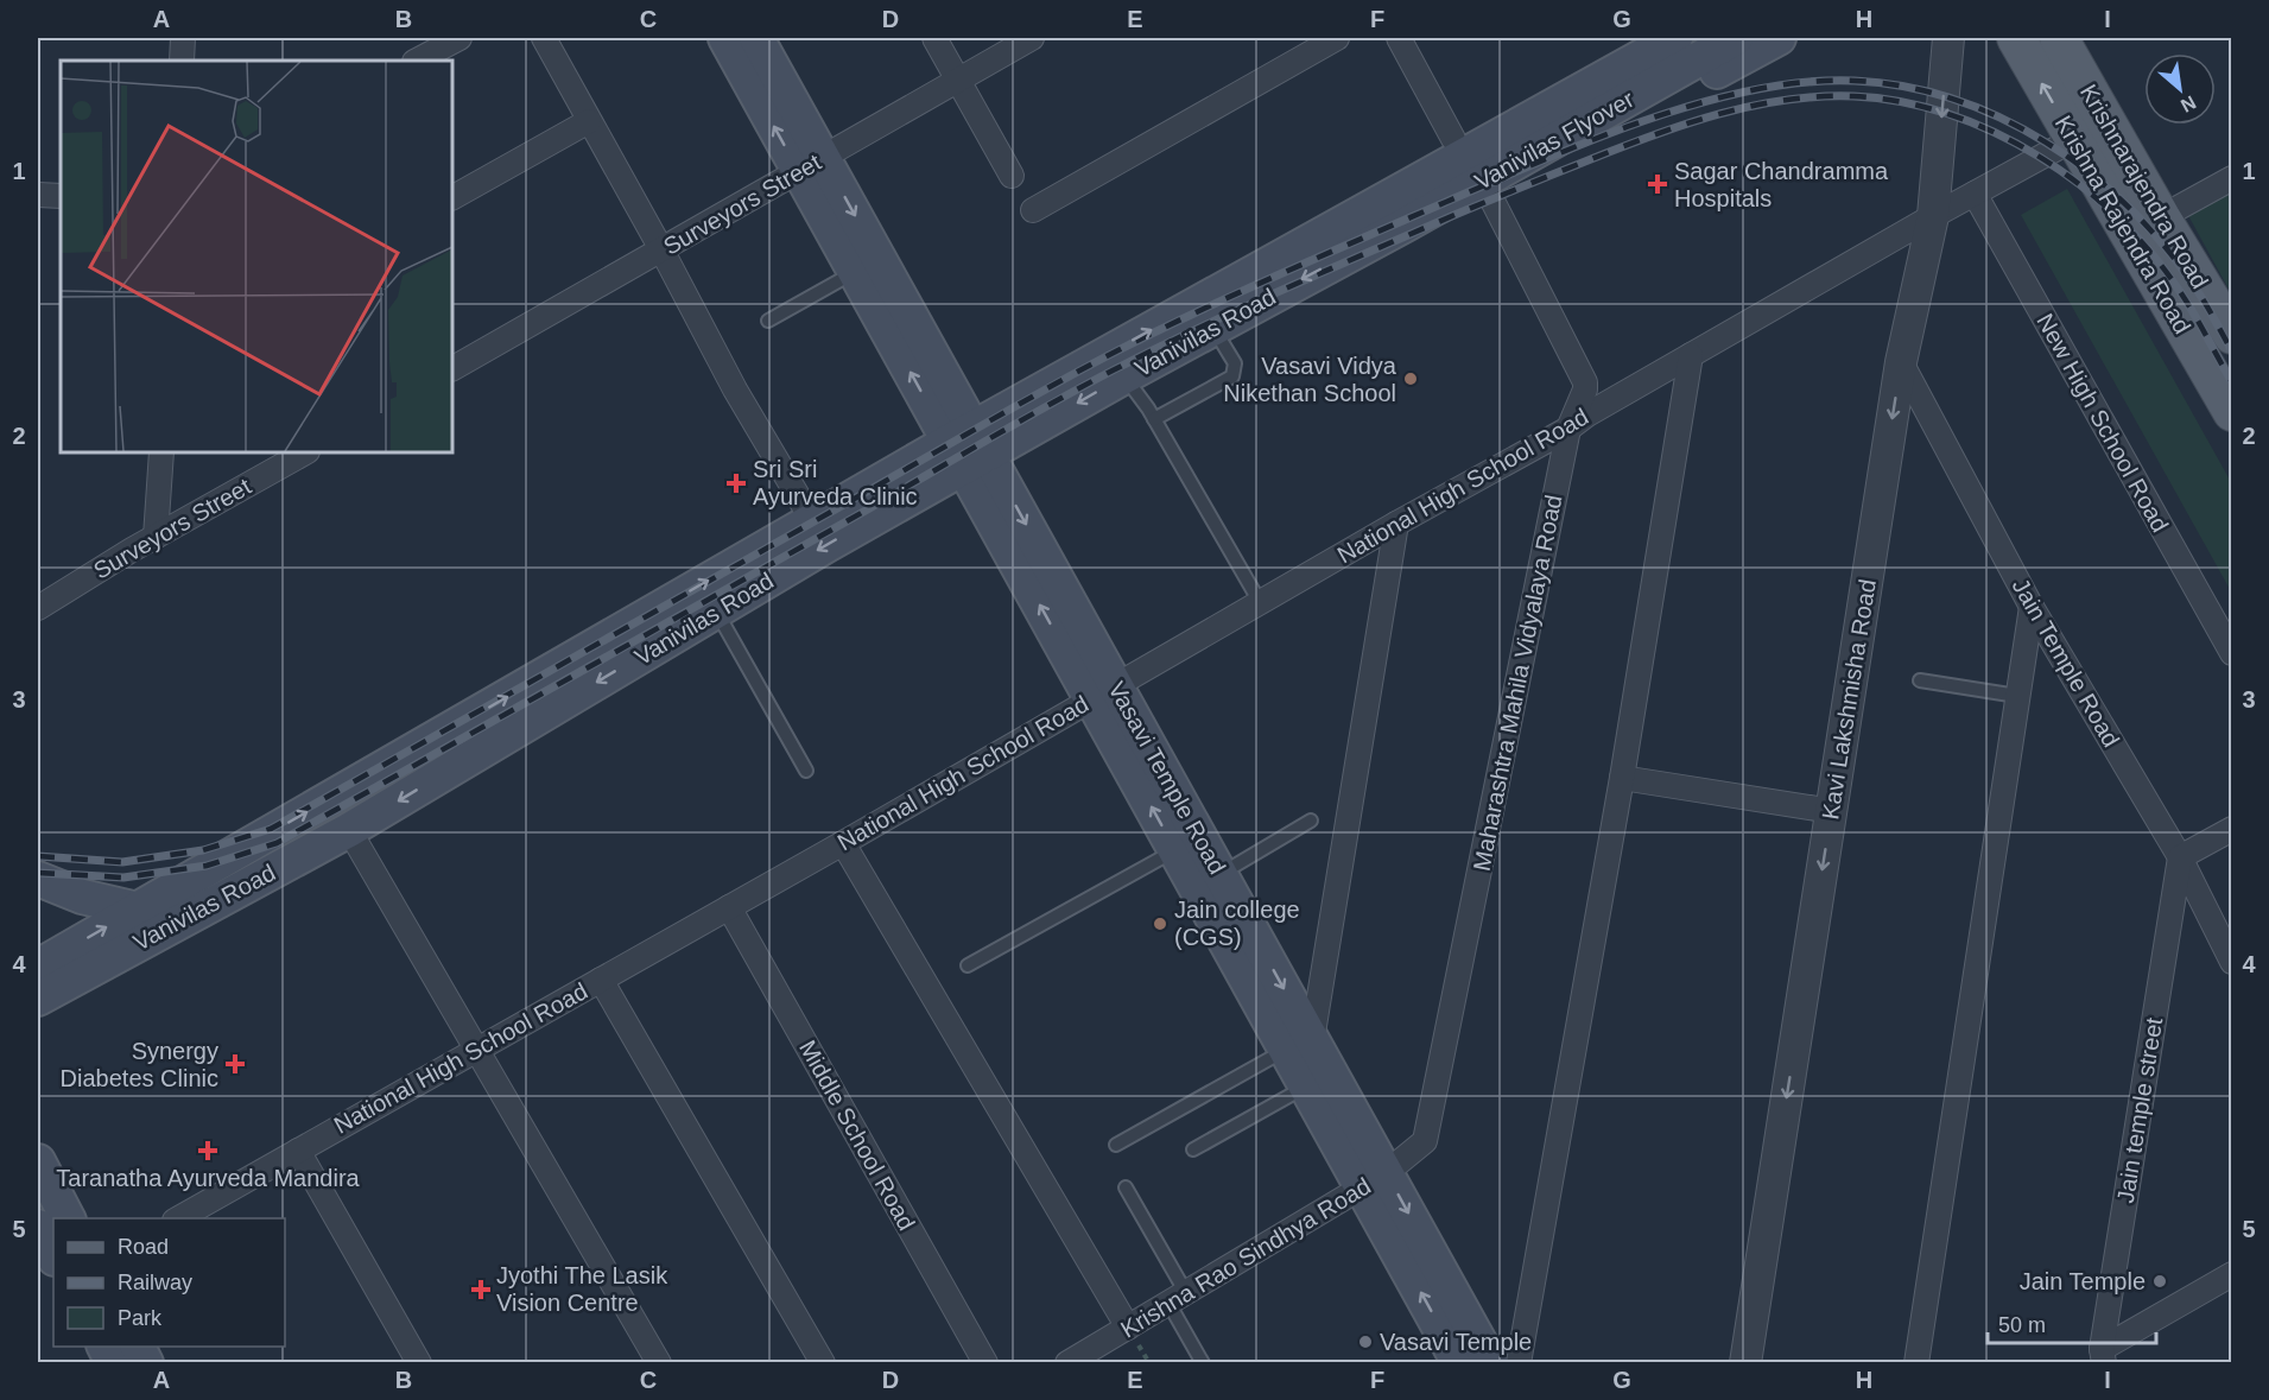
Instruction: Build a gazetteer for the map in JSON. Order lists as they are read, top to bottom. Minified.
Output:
{"streets":{"main road":["Vanivilas Flyover","Krishnarajendra Road","Krishna Rajendra Road","Vanivilas Road","Vasavi Temple Road"],"street":["Surveyors Street","New High School Road","National High School Road","Jain Temple Road","Maharashtra Mahila Vidyalaya Road","Kavi Lakshmisha Road","Jain temple street","Middle School Road","Krishna Rao Sindhya Road"]},"crossings":[["Vanivilas Flyover","Vanivilas Road"],["Vanivilas Road","Vasavi Temple Road"],["National High School Road","Maharashtra Mahila Vidyalaya Road"],["National High School Road","Kavi Lakshmisha Road"],["National High School Road","Vasavi Temple Road"],["National High School Road","Middle School Road"],["Jain Temple Road","Kavi Lakshmisha Road"],["Jain Temple Road","Jain temple street"],["Maharashtra Mahila Vidyalaya Road","Vasavi Temple Road"],["Maharashtra Mahila Vidyalaya Road","Krishna Rao Sindhya Road"],["Vasavi Temple Road","Krishna Rao Sindhya Road"]],"places":{"health":["Sagar Chandramma Hospitals","Sri Sri Ayurveda Clinic","Synergy Diabetes Clinic","Taranatha Ayurveda Mandira","Jyothi The Lasik Vision Centre"],"other":["Vasavi Vidya Nikethan School","Jain college (CGS)","Jain Temple","Vasavi Temple"]},"legend":["Road","Railway","Park"],"scale_bar":"50 m","north":"bottom right","grid":{"columns":["A","B","C","D","E","F","G","H","I"],"rows":["1","2","3","4","5"]}}
